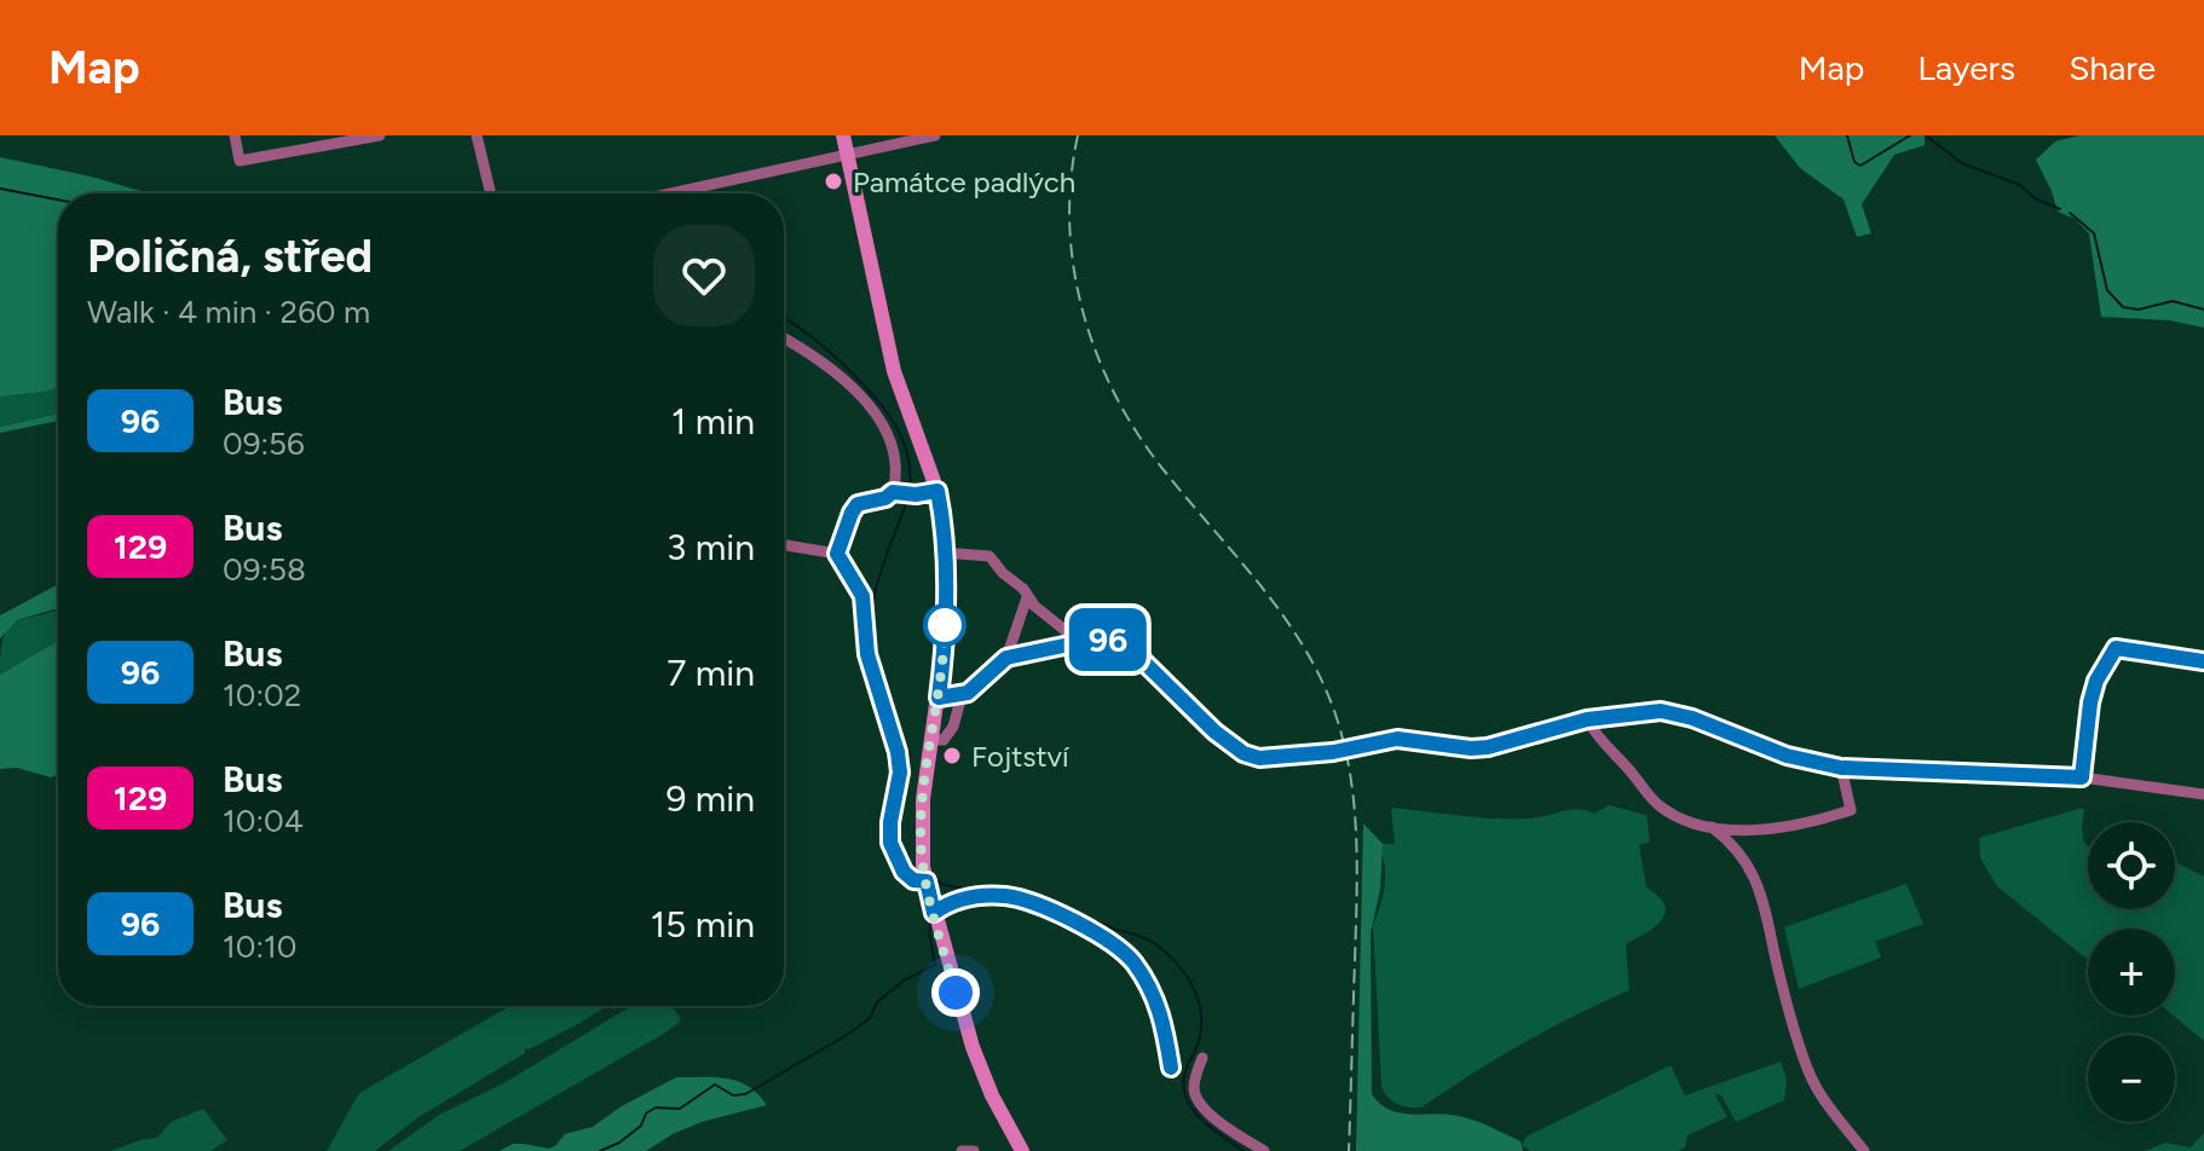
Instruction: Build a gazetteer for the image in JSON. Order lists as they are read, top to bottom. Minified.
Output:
{"places":["Památce padlých","Fojtství"],"lines":["bus line 96"],"page":{"header":"Map","nav":["Map","Layers","Share"],"on_map":"96","heading":["Poličná, střed","Walk · 4 min · 260 m"],"list":[{"mark":"96","name":"Bus","note":"09:56","value":"1 min"},{"mark":"129","name":"Bus","note":"09:58","value":"3 min"},{"mark":"96","name":"Bus","note":"10:02","value":"7 min"},{"mark":"129","name":"Bus","note":"10:04","value":"9 min"},{"mark":"96","name":"Bus","note":"10:10","value":"15 min"}],"map_buttons":["+","−"]}}
